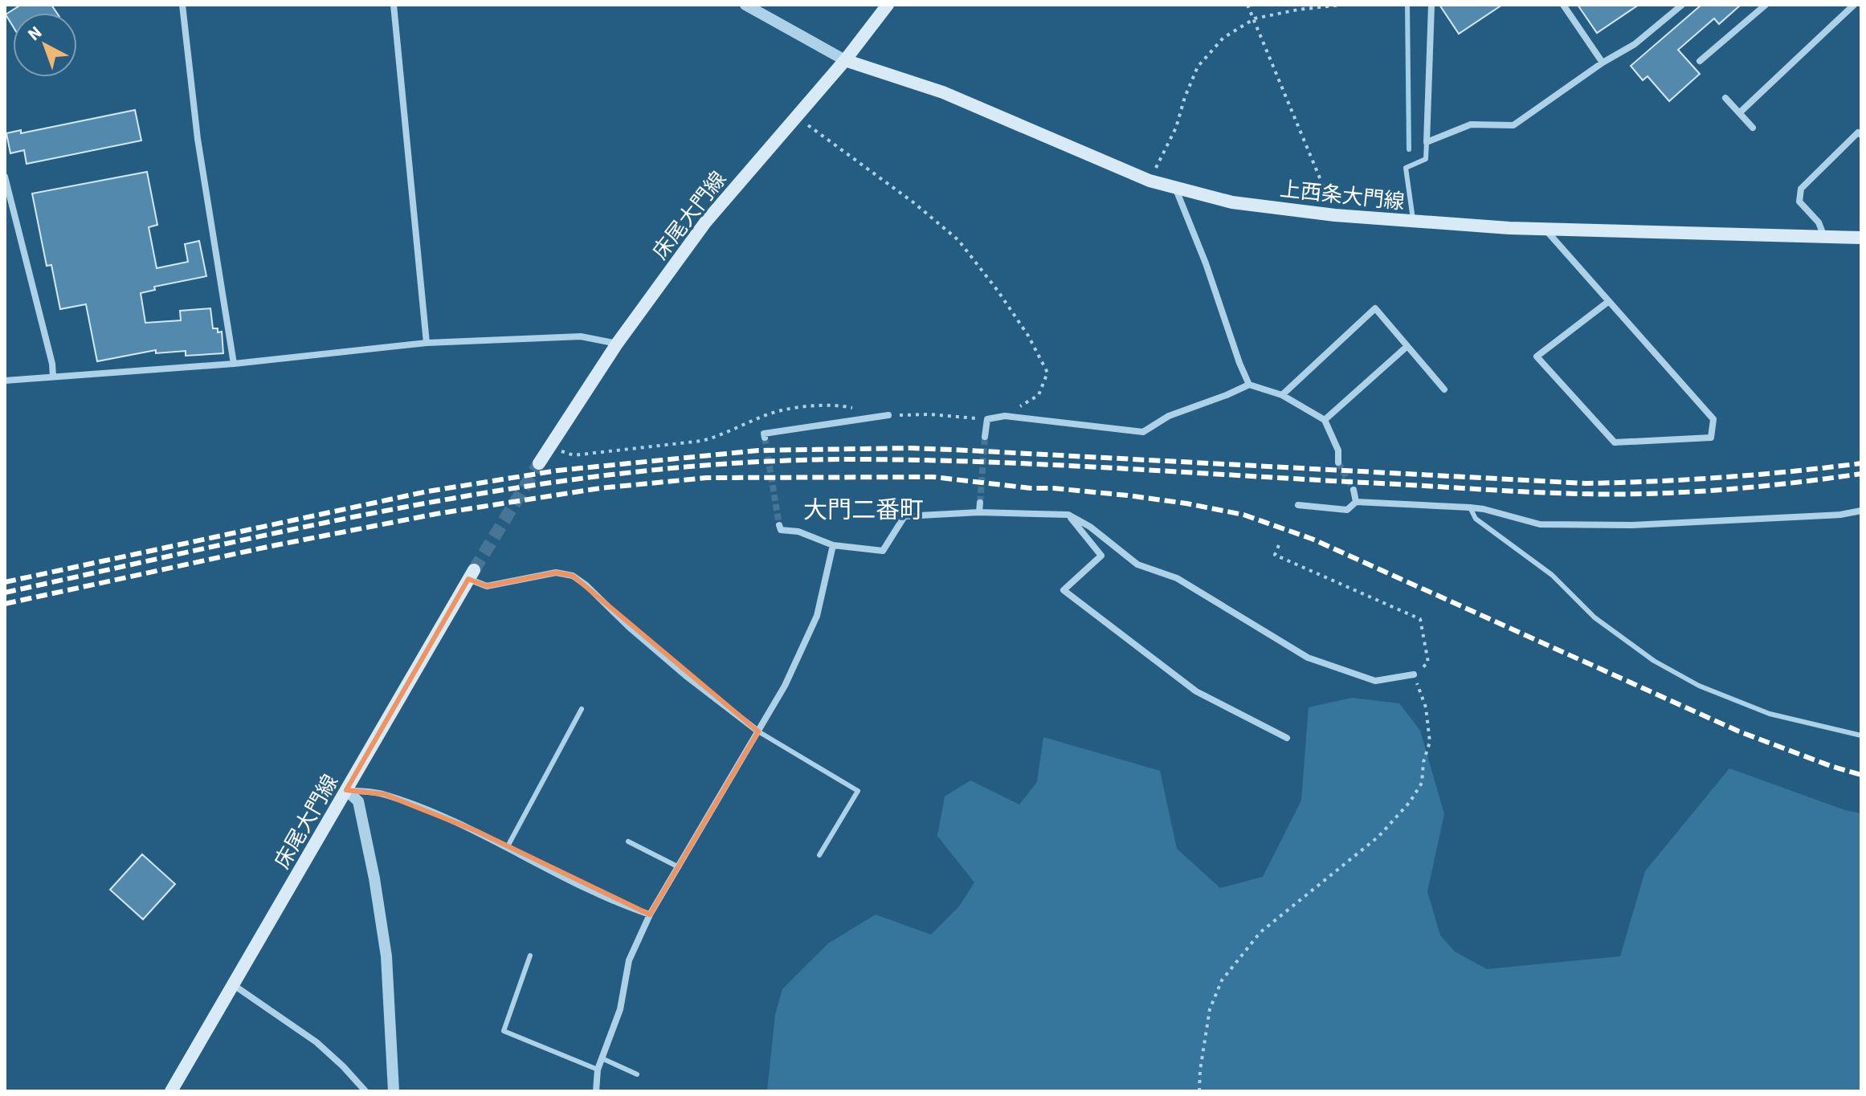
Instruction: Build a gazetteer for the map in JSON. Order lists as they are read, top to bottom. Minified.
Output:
{"streets":{"main road":["上西条大門線","床尾大門線"]},"crossings":[["上西条大門線","床尾大門線"]],"districts":["大門二番町"],"north":"top left"}
